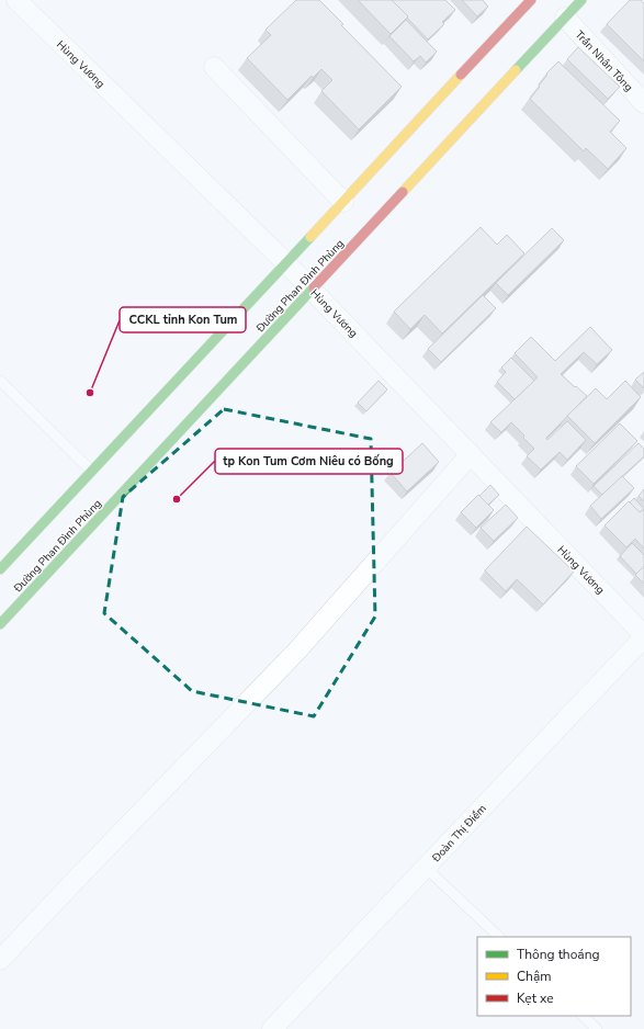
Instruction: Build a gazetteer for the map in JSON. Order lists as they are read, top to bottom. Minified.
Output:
{"streets":{"main road":["Đường Phan Đình Phùng"],"street":["Trần Nhân Tông","Hùng Vương","Đoàn Thị Điểm"]},"crossings":[["Trần Nhân Tông","Đường Phan Đình Phùng"],["Hùng Vương","Đường Phan Đình Phùng"],["Hùng Vương","Đoàn Thị Điểm"]],"places":["CCKL tỉnh Kon Tum","tp Kon Tum Cơm Niêu có Bống"],"legend":["Thông thoáng","Chậm","Kẹt xe"]}
